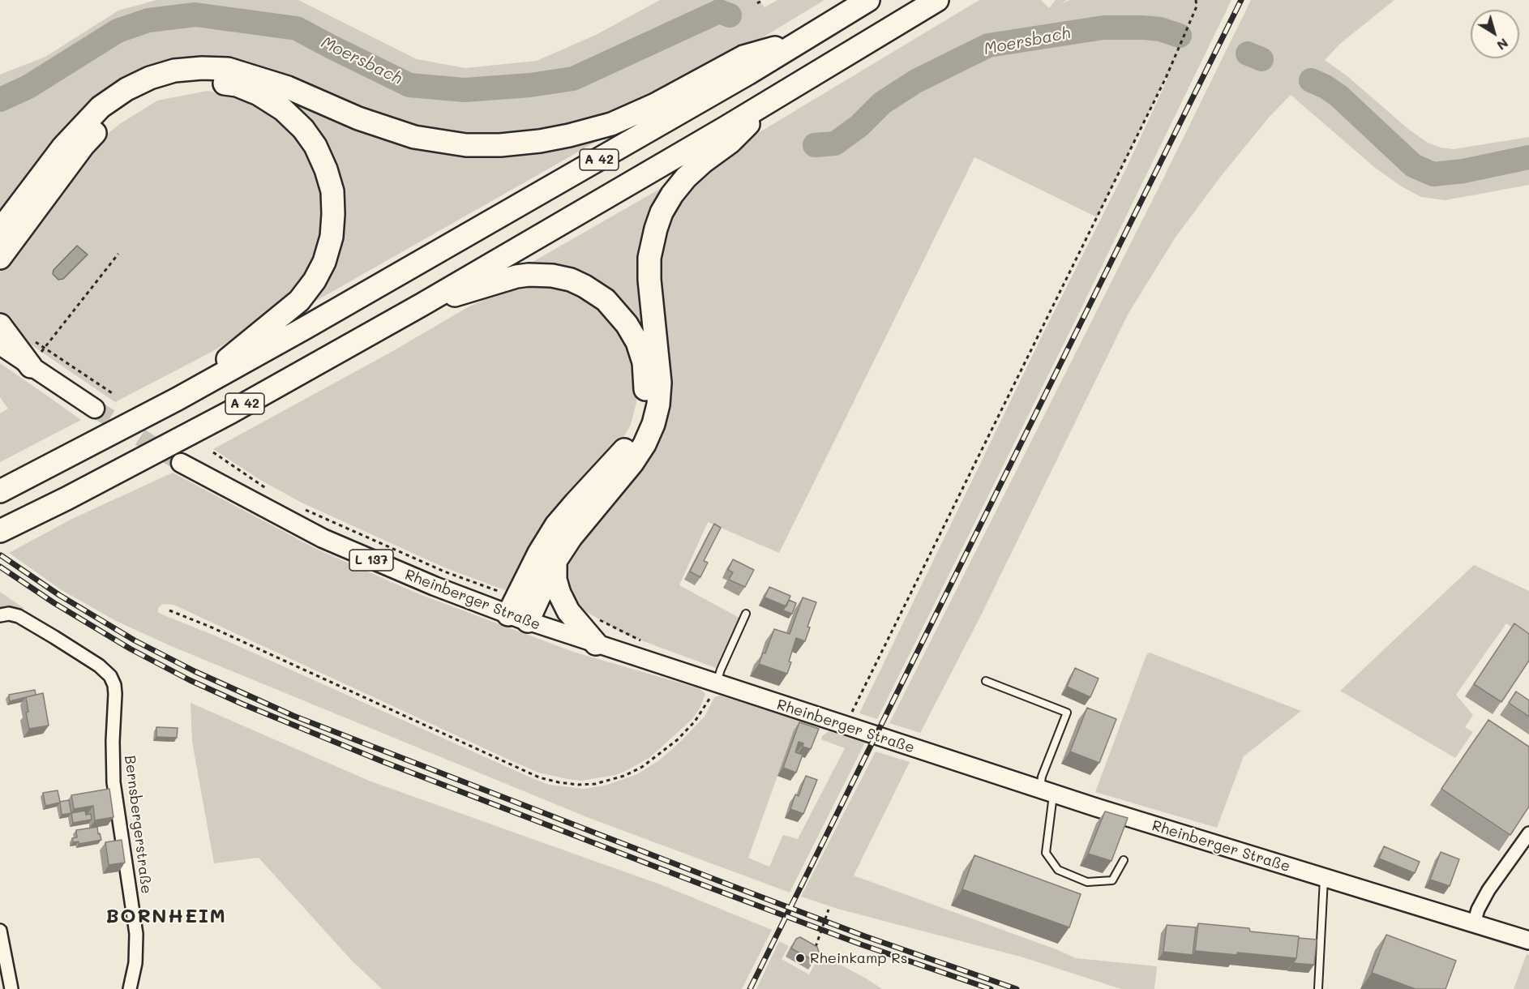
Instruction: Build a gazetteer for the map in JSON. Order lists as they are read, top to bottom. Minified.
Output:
{"streets":{"highway":["A 42"],"main road":["L 137","Rheinberger Straße"],"street":["Bernsbergerstraße"]},"districts":["BORNHEIM"],"water":["Moersbach"],"places":["Rheinkamp Rs"],"north":"bottom right"}
